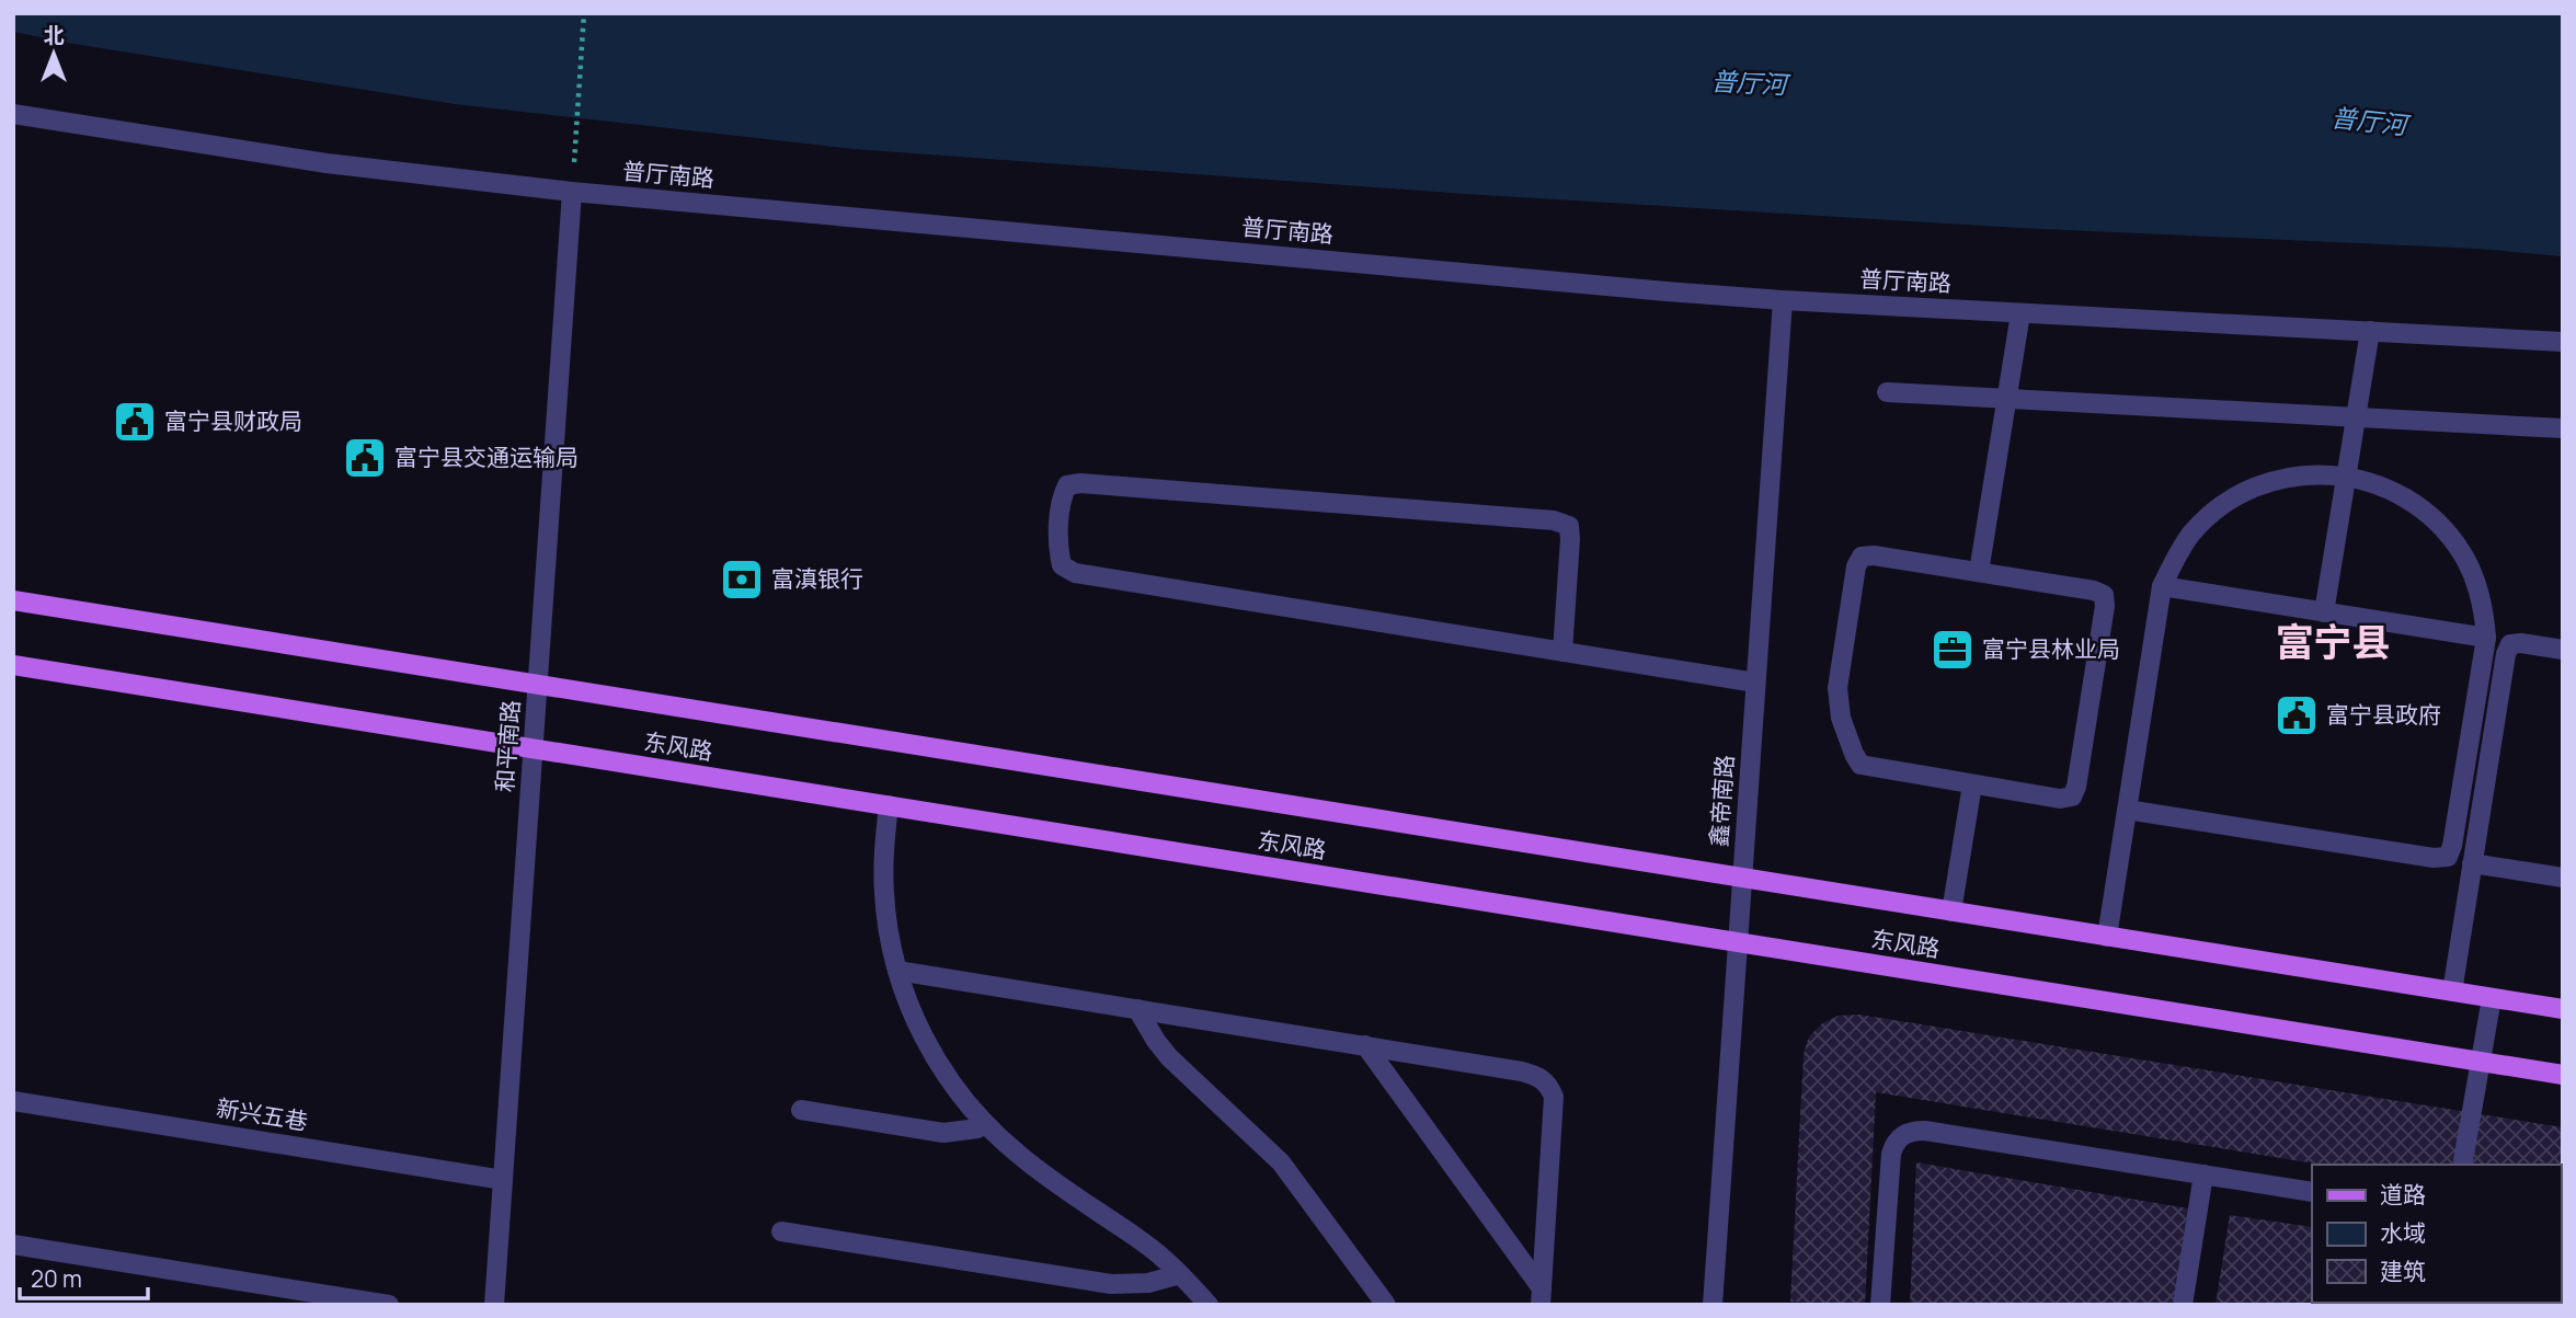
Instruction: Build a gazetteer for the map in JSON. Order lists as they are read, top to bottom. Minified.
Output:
{"streets":{"main road":["东风路"],"street":["普厅南路","和平南路","鑫帝南路","新兴五巷"]},"crossings":[["普厅南路","和平南路"],["普厅南路","鑫帝南路"],["和平南路","东风路"],["和平南路","新兴五巷"],["东风路","鑫帝南路"]],"districts":["富宁县"],"water":["普厅河"],"places":{"public building":["富宁县财政局","富宁县交通运输局","富宁县政府"],"bank":["富滇银行"],"office":["富宁县林业局"]},"legend":["道路","水域","建筑"],"scale_bar":"20 m","north":"top"}
